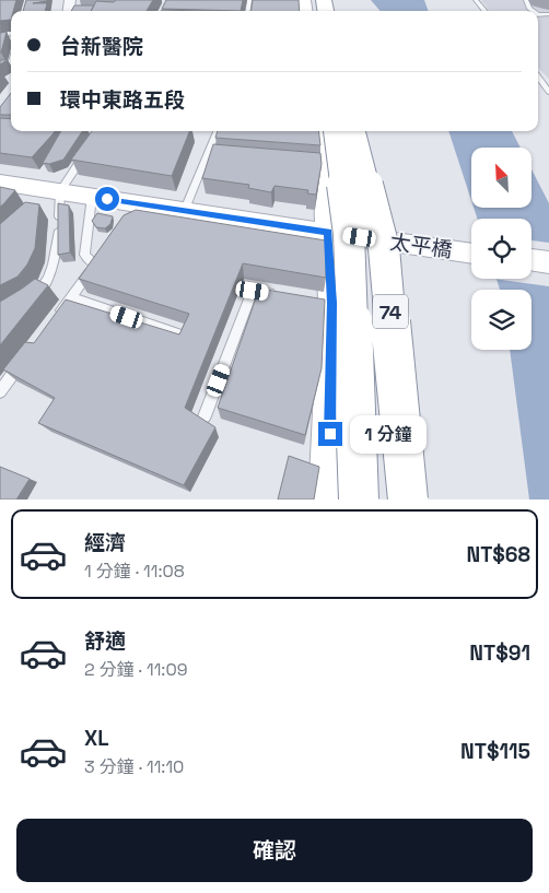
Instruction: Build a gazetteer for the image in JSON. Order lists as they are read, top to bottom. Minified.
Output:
{"streets":{"highway":["74"],"main road":["太平橋"]},"north":"top left","page":{"banner":["台新醫院","環中東路五段"],"bubble":"1 分鐘","list":[{"name":"經濟","note":"1 分鐘 · 11:08","value":"NT$68"},{"name":"舒適","note":"2 分鐘 · 11:09","value":"NT$91"},{"name":"XL","note":"3 分鐘 · 11:10","value":"NT$115"}],"buttons":"確認"}}
